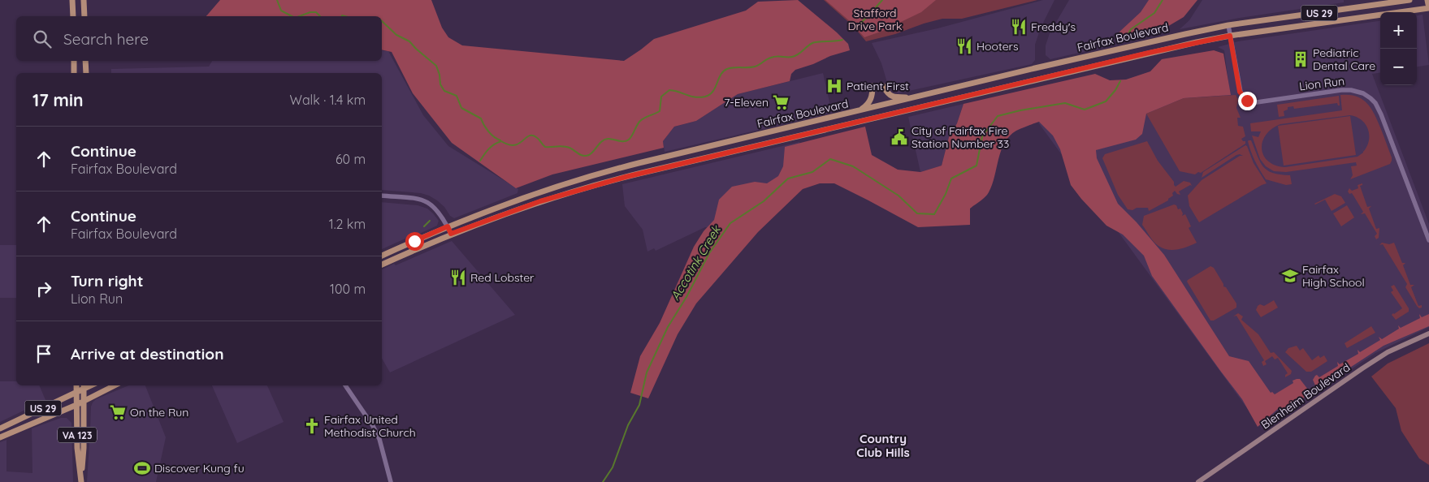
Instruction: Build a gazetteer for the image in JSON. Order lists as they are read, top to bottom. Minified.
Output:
{"streets":{"main road":["US 29","Fairfax Boulevard","Blenheim Boulevard","VA 123"],"street":["Lion Run"]},"crossings":[["US 29","VA 123"],["Fairfax Boulevard","Lion Run"]],"districts":["Country Club Hills"],"water":["Accotink Creek"],"parks":["Stafford Drive Park"],"places":{"restaurant":["Freddy's","Hooters","Red Lobster"],"building":["Pediatric Dental Care"],"hospital":["Patient First"],"supermarket":["7-Eleven","On the Run"],"public building":["City of Fairfax Fire Station Number 33"],"school or university":["Fairfax High School"],"church":["Fairfax United Methodist Church"],"sports":["Discover Kung fu"]},"page":{"map_buttons":["+","−"],"search":"Search here","heading":["17 min","Walk · 1.4 km"],"list":[["Continue","Fairfax Boulevard","60 m"],["Continue","Fairfax Boulevard","1.2 km"],["Turn right","Lion Run","100 m"],"Arrive at destination"]}}
